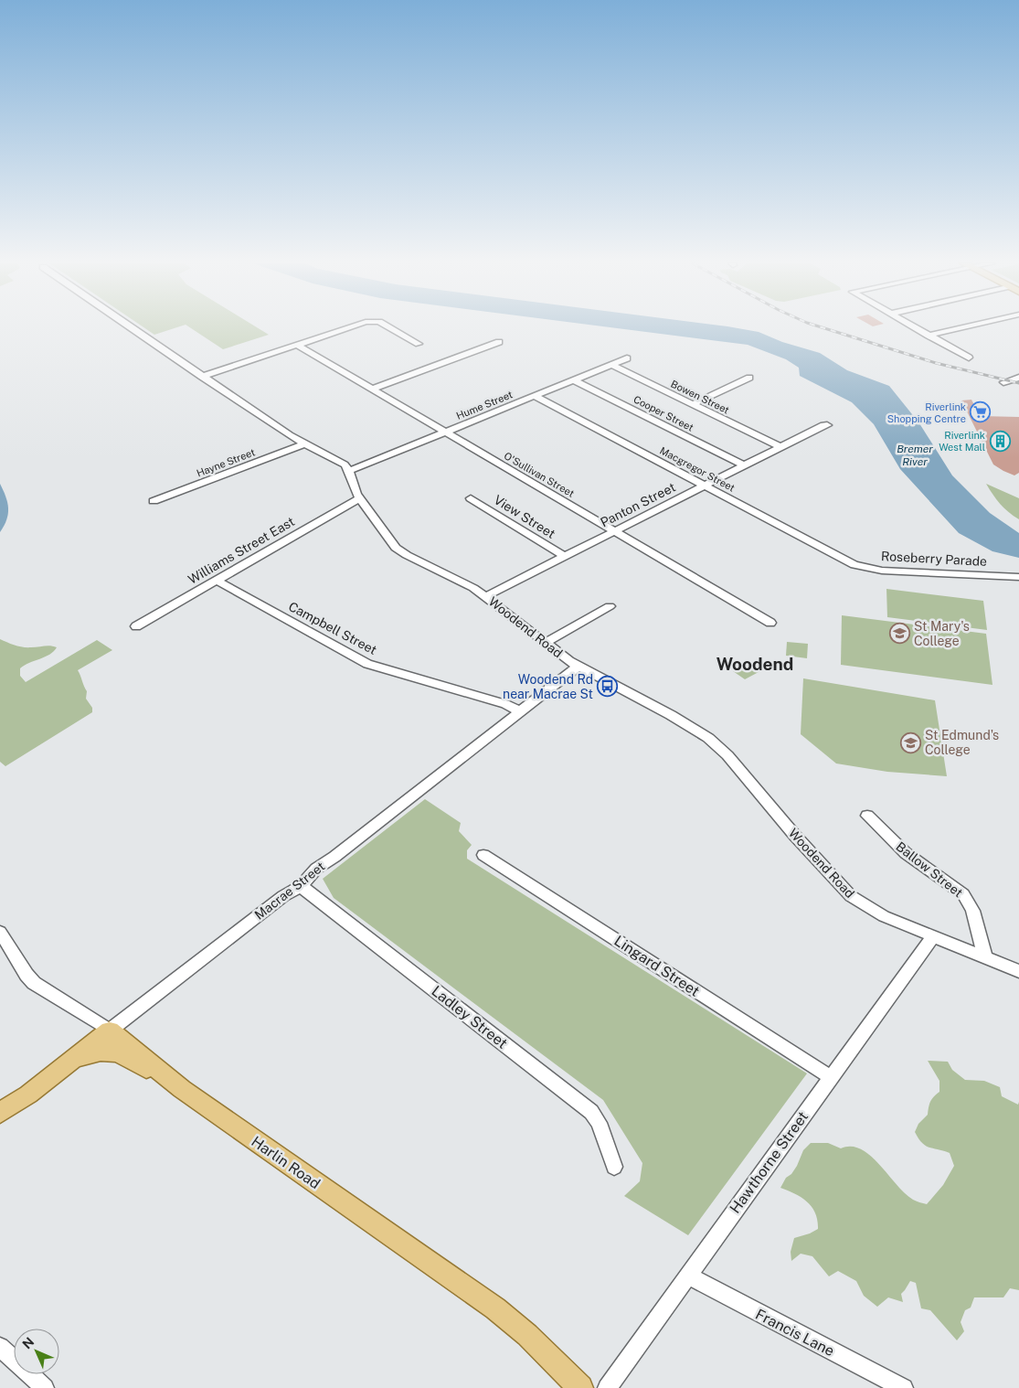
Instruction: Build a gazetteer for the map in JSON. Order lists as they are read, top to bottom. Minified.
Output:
{"streets":{"main road":["Macrae Street","Harlin Road"],"street":["Bowen Street","Hume Street","Cooper Street","Hayne Street","Macgregor Street","O'Sullivan Street","Panton Street","View Street","Williams Street East","Roseberry Parade","Woodend Road","Campbell Street","Ballow Street","Lingard Street","Ladley Street","Hawthorne Street","Francis Lane"]},"crossings":[["Bowen Street","Hume Street"],["Bowen Street","Panton Street"],["Hume Street","Cooper Street"],["Hume Street","Macgregor Street"],["Hume Street","O'Sullivan Street"],["Hume Street","Woodend Road"],["Cooper Street","Panton Street"],["Macgregor Street","Panton Street"],["Macgregor Street","Roseberry Parade"],["O'Sullivan Street","Panton Street"],["Panton Street","View Street"],["Panton Street","Woodend Road"],["Williams Street East","Woodend Road"],["Williams Street East","Campbell Street"],["Woodend Road","Ballow Street"],["Woodend Road","Macrae Street"],["Woodend Road","Hawthorne Street"],["Campbell Street","Macrae Street"],["Macrae Street","Ladley Street"],["Macrae Street","Harlin Road"],["Lingard Street","Hawthorne Street"],["Hawthorne Street","Francis Lane"]],"districts":["Woodend"],"water":["Bremer River"],"places":{"supermarket":["Riverlink Shopping Centre"],"building":["Riverlink West Mall"],"school or university":["St Mary's College","St Edmund's College"],"bus stop":["Woodend Rd near Macrae St"]},"north":"top left"}
